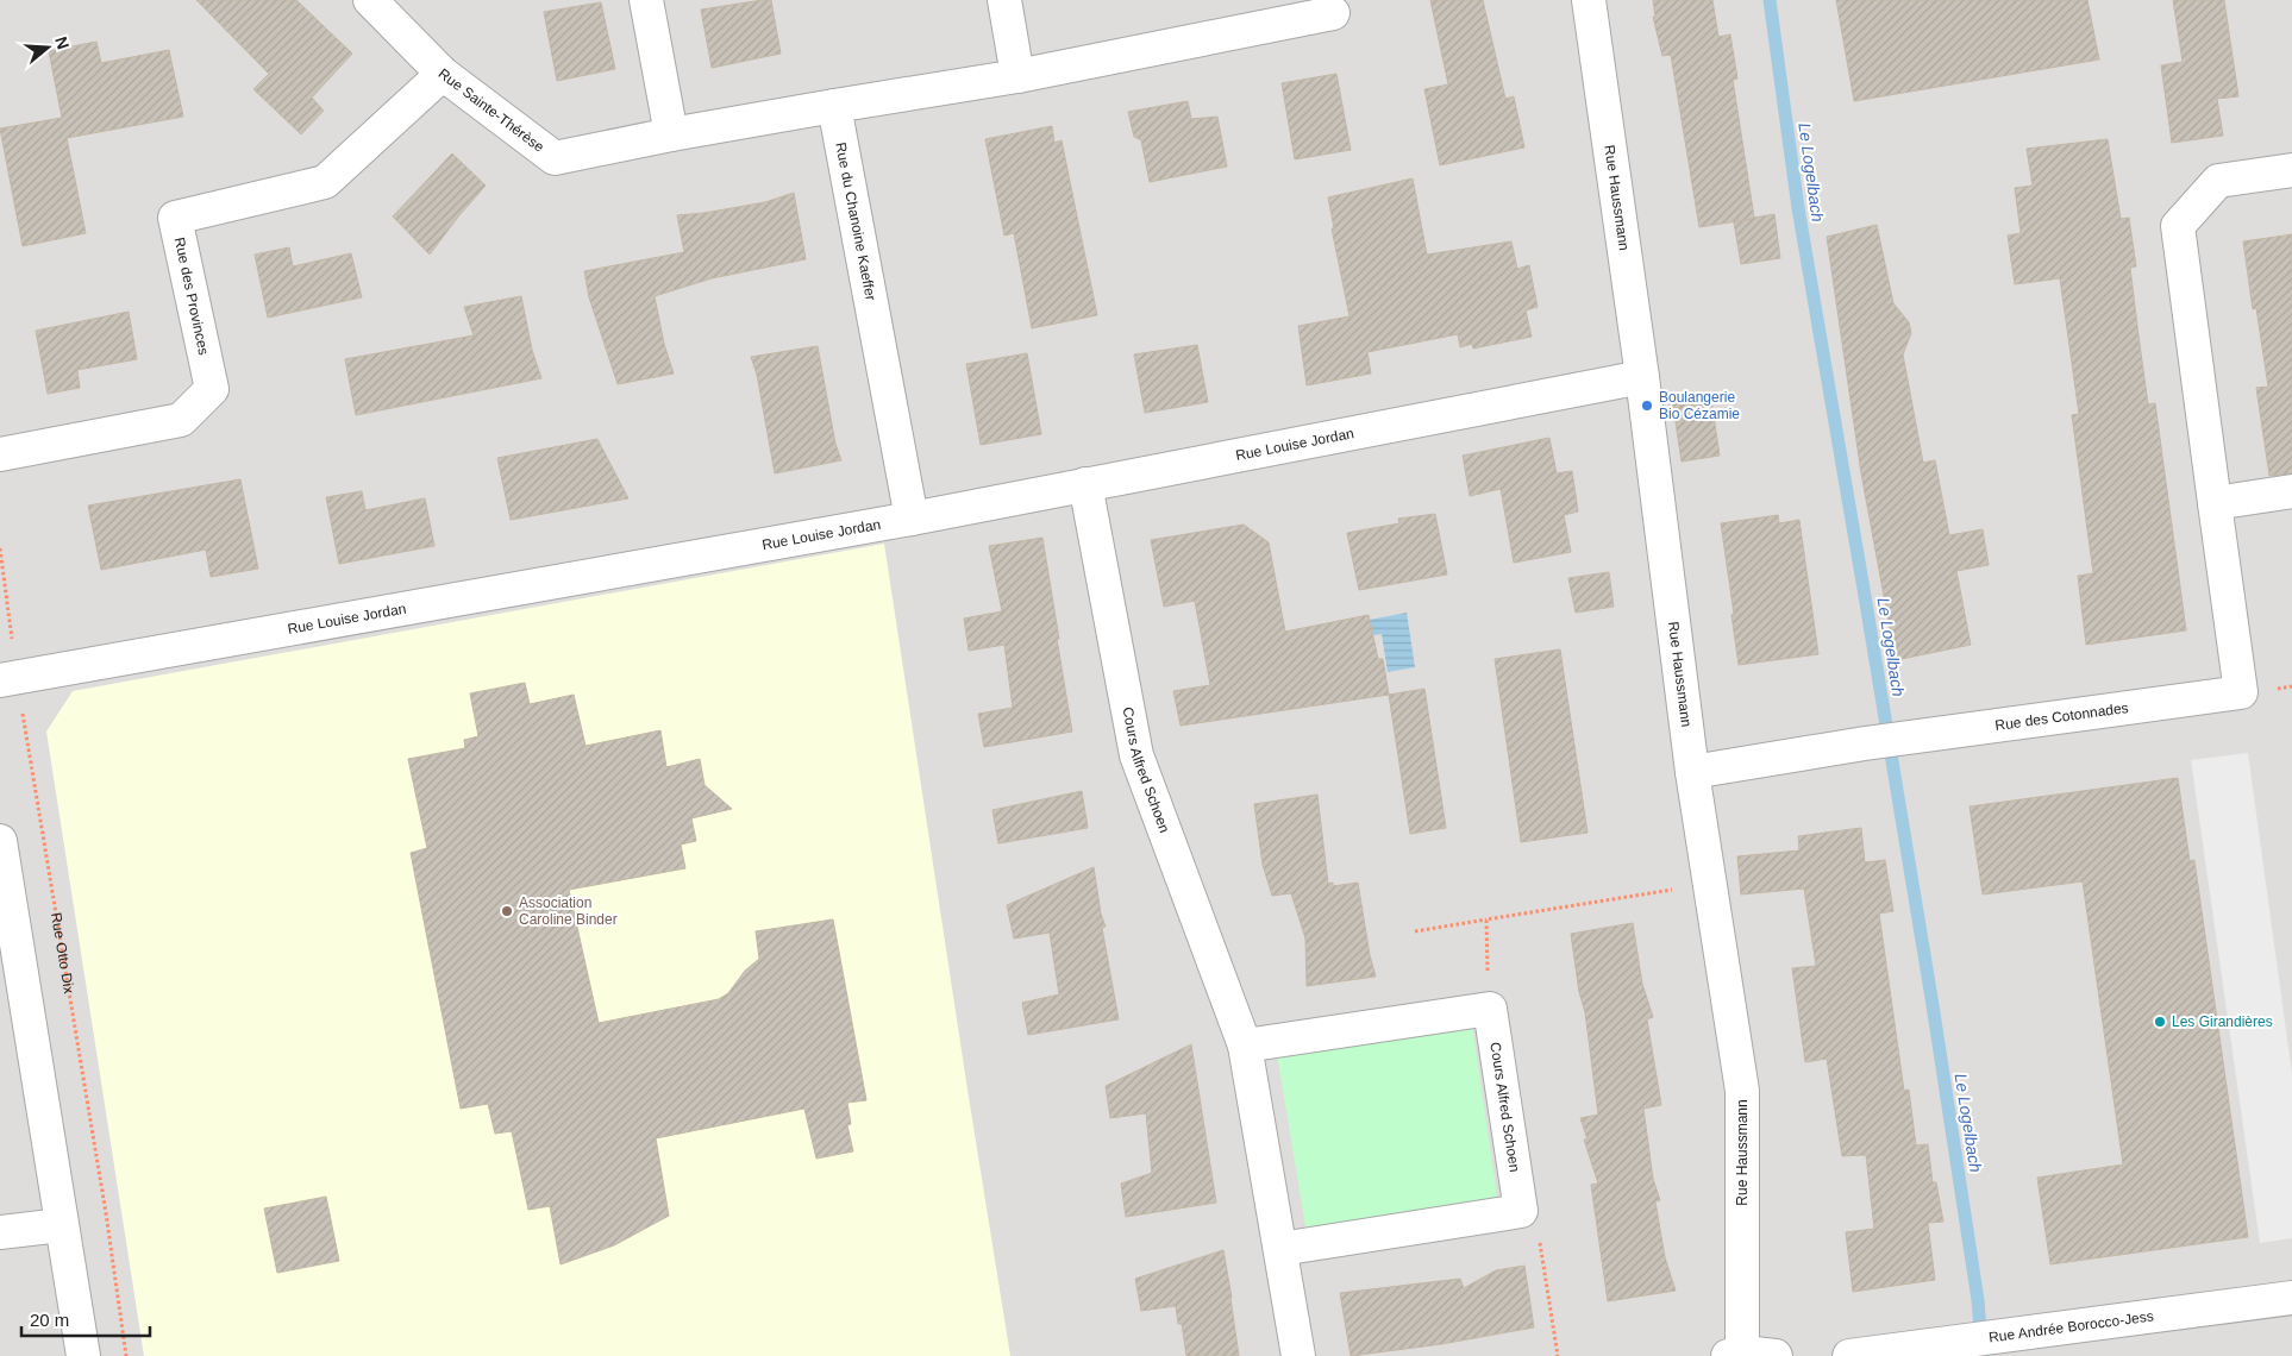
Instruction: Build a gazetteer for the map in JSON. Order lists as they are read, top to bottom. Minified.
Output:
{"streets":{"street":["Rue Sainte-Thérèse","Rue Haussmann","Rue du Chanoine Kaeffer","Rue des Provinces","Rue Louise Jordan","Rue des Cotonnades","Cours Alfred Schoen","Rue Andrée Borocco-Jess"],"path":["Rue Otto Dix"]},"crossings":[["Rue Sainte-Thérèse","Rue du Chanoine Kaeffer"],["Rue Sainte-Thérèse","Rue des Provinces"],["Rue Haussmann","Rue Louise Jordan"],["Rue Haussmann","Rue des Cotonnades"],["Rue du Chanoine Kaeffer","Rue Louise Jordan"],["Rue Louise Jordan","Cours Alfred Schoen"],["Rue Louise Jordan","Rue Otto Dix"]],"water":["Le Logelbach"],"places":["Boulangerie Bio Cézamie","Association Caroline Binder","Les Girandières"],"scale_bar":"20 m","north":"right"}
